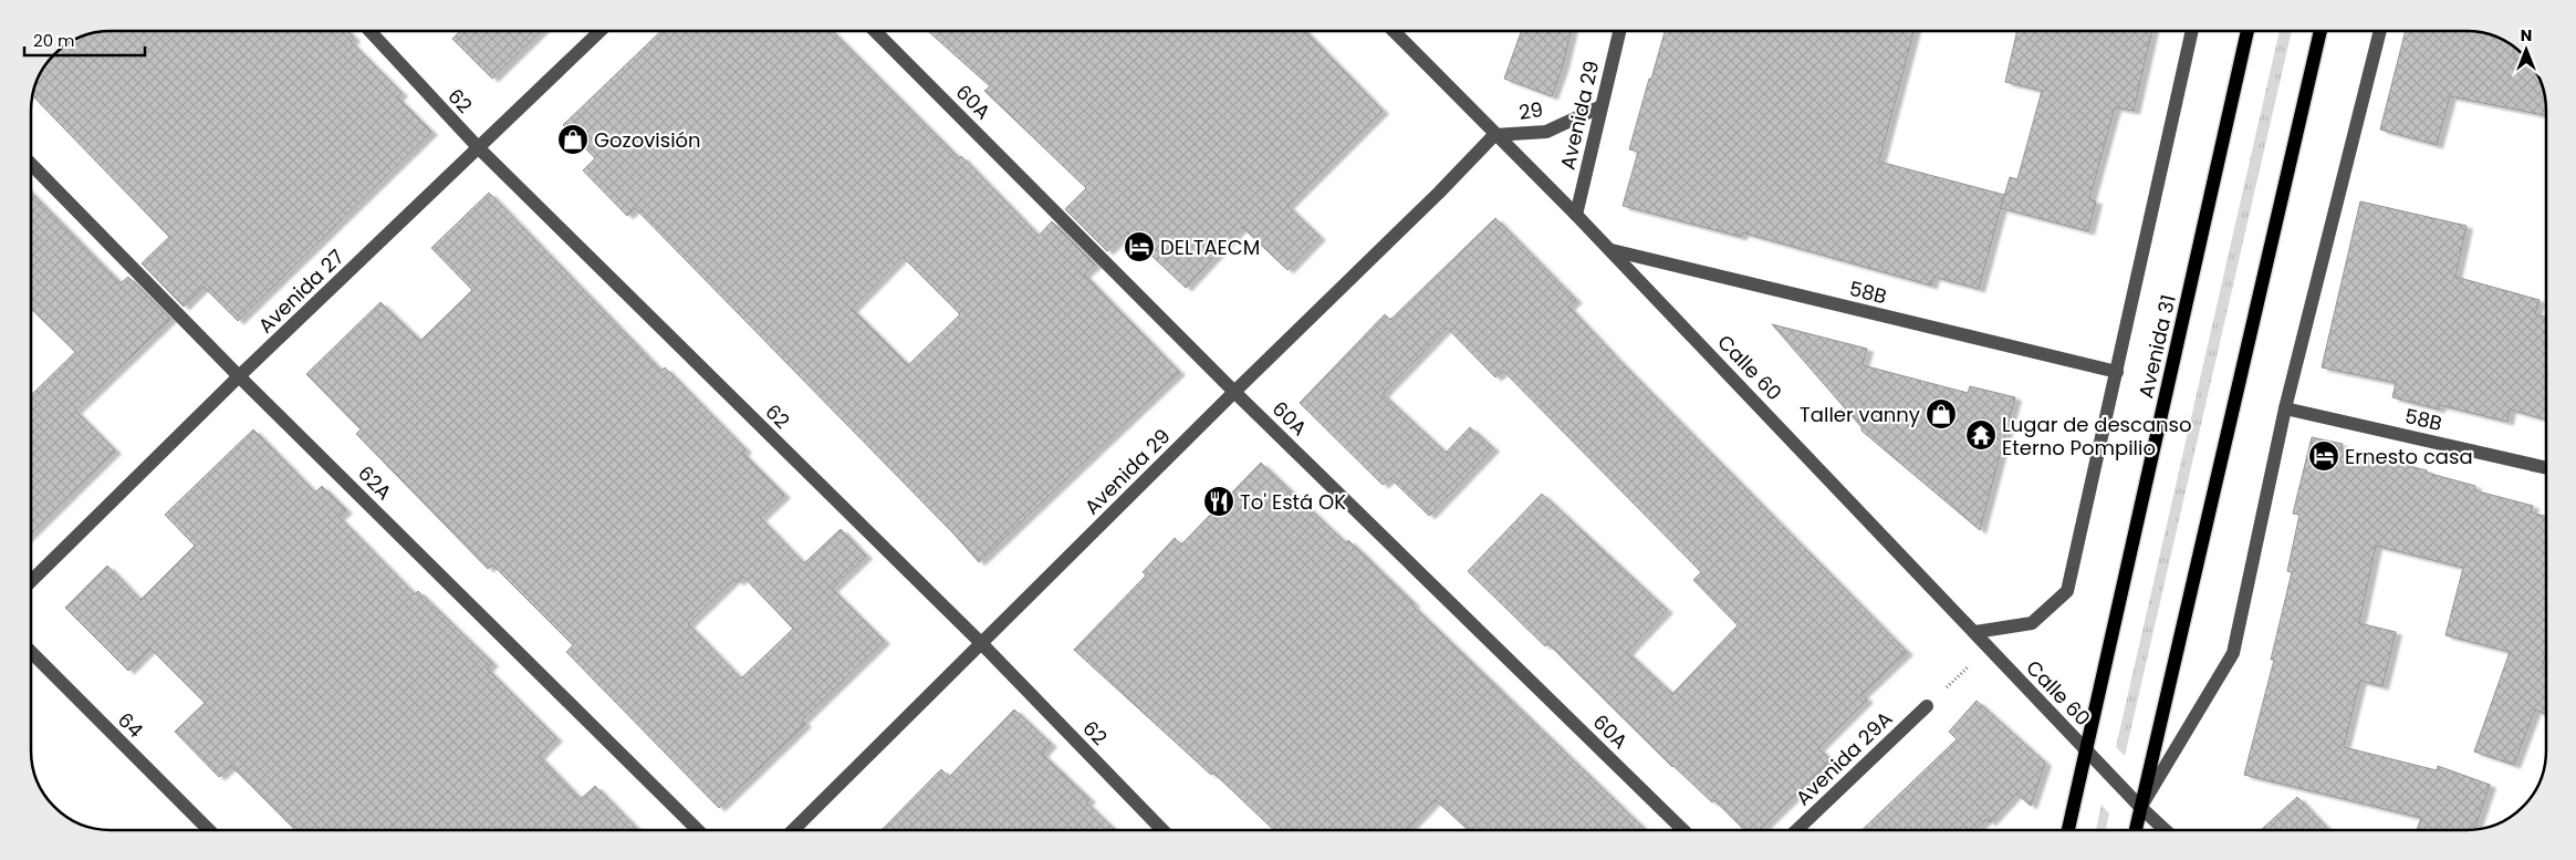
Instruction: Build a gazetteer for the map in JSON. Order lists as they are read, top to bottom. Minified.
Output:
{"streets":{"main road":["Avenida 31"],"street":["62","60A","29","Avenida 29","Avenida 27","58B","Calle 60","62A","64","Avenida 29A"]},"crossings":[["62","Avenida 29"],["62","Avenida 27"],["60A","Avenida 29"],["29","Avenida 29"],["29","Calle 60"],["Avenida 29","Calle 60"],["Avenida 27","62A"],["58B","Avenida 31"],["58B","Calle 60"],["Avenida 31","Calle 60"]],"places":{"shop":["Gozovisión","Taller vanny"],"hotel":["DELTAECM","Ernesto casa"],"temple":["Lugar de descanso Eterno Pompilio"],"restaurant":["To' Está OK"]},"scale_bar":"20 m","north":"top"}
